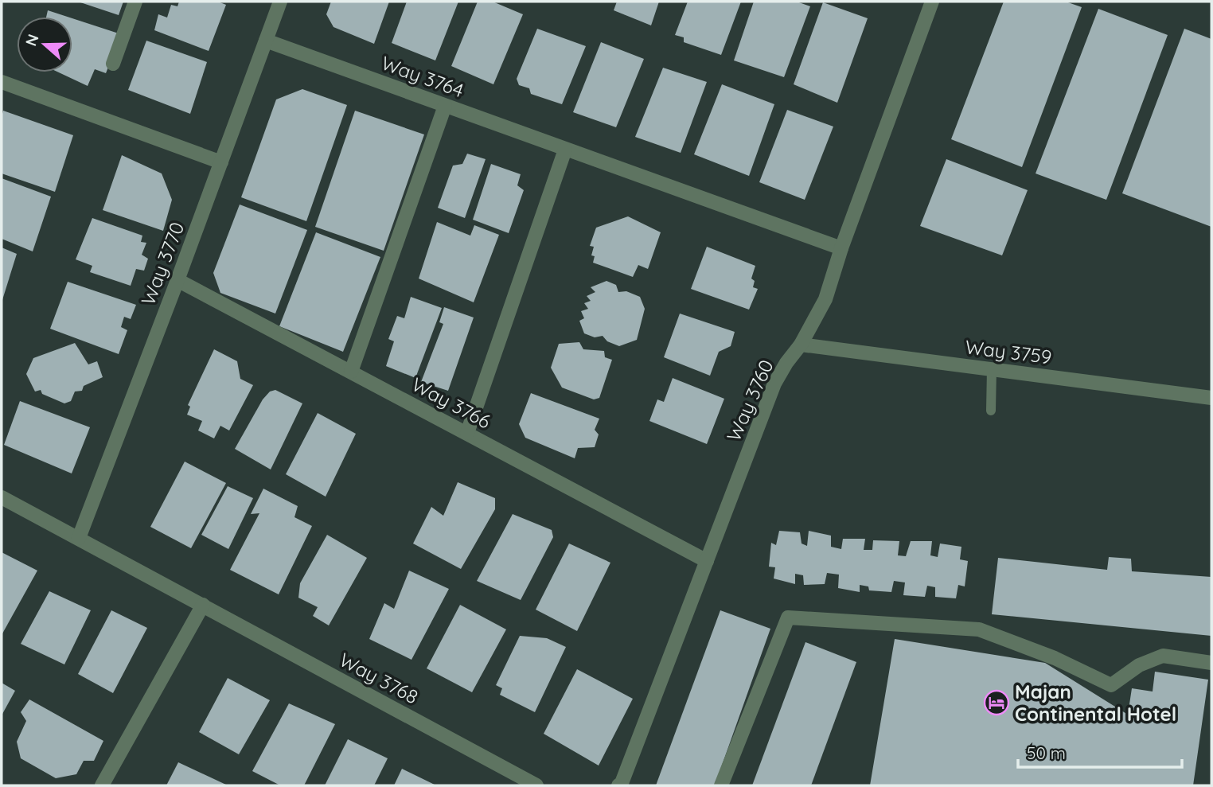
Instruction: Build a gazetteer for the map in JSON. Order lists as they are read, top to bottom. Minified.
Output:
{"streets":{"street":["Way 3764","Way 3770","Way 3759","Way 3760","Way 3766","Way 3768"]},"crossings":[["Way 3764","Way 3770"],["Way 3764","Way 3760"],["Way 3770","Way 3766"],["Way 3770","Way 3768"],["Way 3759","Way 3760"],["Way 3760","Way 3766"]],"places":{"hotel":["Majan Continental Hotel"]},"scale_bar":"50 m","north":"left"}
